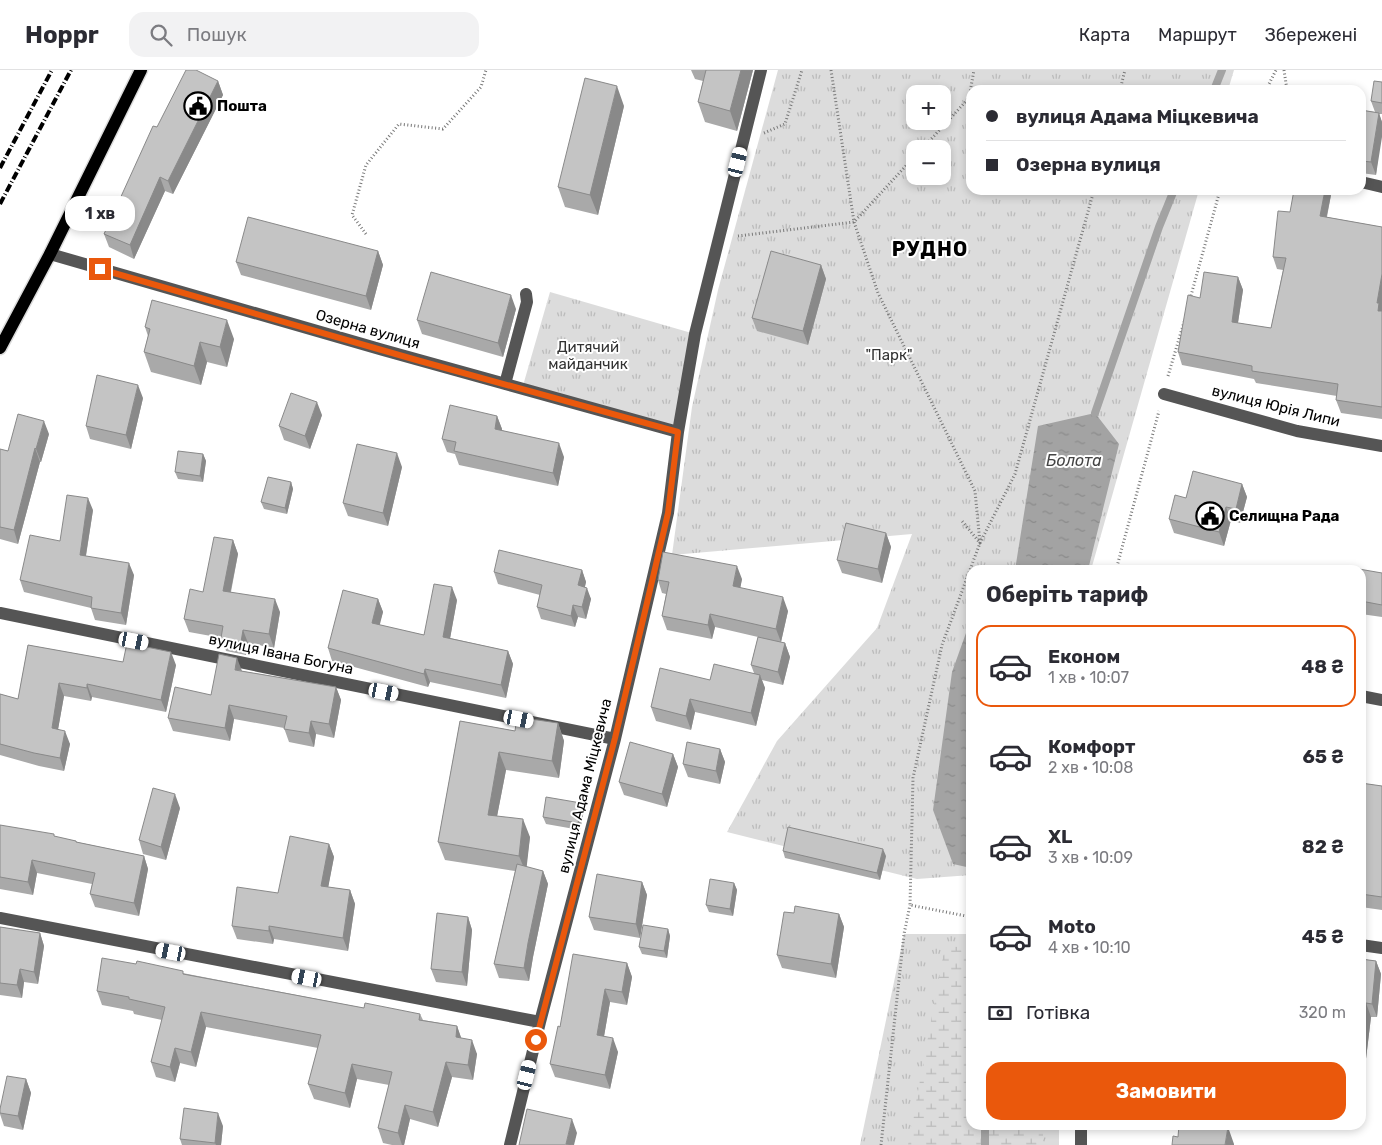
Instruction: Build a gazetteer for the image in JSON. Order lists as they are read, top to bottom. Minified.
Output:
{"streets":{"street":["Озерна вулиця","вулиця Юрія Липи","вулиця Івана Богуна","вулиця Адама Міцкевича"]},"crossings":[["Озерна вулиця","вулиця Адама Міцкевича"],["вулиця Івана Богуна","вулиця Адама Міцкевича"]],"districts":["РУДНО"],"water":["Болота"],"parks":["Дитячий майданчик","\"Парк\""],"places":{"public building":["Пошта","Селищна Рада"]},"page":{"header":"Hoppr","search":"Пошук","nav":["Карта","Маршрут","Збережені"],"map_buttons":["+","−"],"banner":["вулиця Адама Міцкевича","Озерна вулиця"],"bubble":"1 хв","heading":"Оберіть тариф","list":[{"name":"Економ","note":"1 хв · 10:07","value":"48 ₴"},{"name":"Комфорт","note":"2 хв · 10:08","value":"65 ₴"},{"name":"XL","note":"3 хв · 10:09","value":"82 ₴"},{"name":"Moto","note":"4 хв · 10:10","value":"45 ₴"}],"pay":["Готівка","320 m"],"buttons":"Замовити"}}
